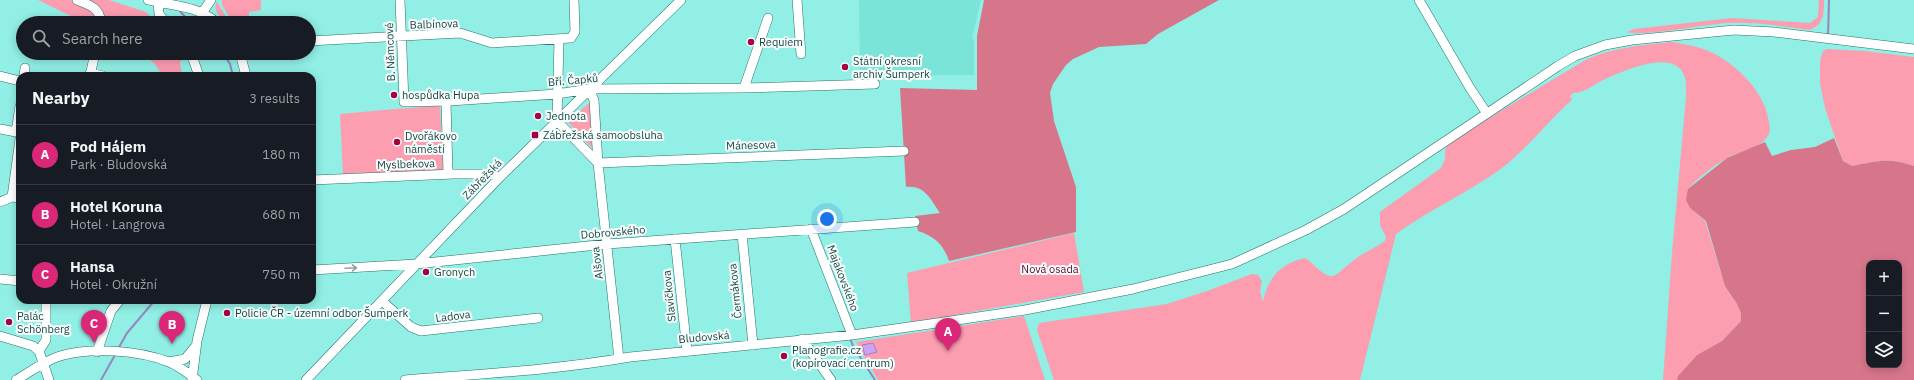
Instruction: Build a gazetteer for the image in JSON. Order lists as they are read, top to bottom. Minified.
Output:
{"streets":{"street":["Balbínova","B. Němcové","Bří. Čapků","Mánesova","Myslbekova","Zábřežská","Dobrovského","Alšova","Majakovského","Čermákova","Slavíčkova","Ladova","Bludovská"]},"crossings":[["Balbínova","B. Němcové"],["B. Němcové","Bří. Čapků"],["Bří. Čapků","Zábřežská"],["Bří. Čapků","Alšova"],["Mánesova","Alšova"],["Myslbekova","Zábřežská"],["Zábřežská","Dobrovského"],["Zábřežská","Alšova"],["Zábřežská","Ladova"],["Dobrovského","Alšova"],["Dobrovského","Majakovského"],["Dobrovského","Čermákova"],["Dobrovského","Slavíčkova"],["Alšova","Bludovská"],["Majakovského","Bludovská"],["Čermákova","Bludovská"],["Slavíčkova","Bludovská"]],"parks":["Nová osada"],"places":{"other":["Requiem","Státní okresní archiv Šumperk","hospůdka Hupa","Jednota","Dvořákovo náměstí","Gronych","Policie ČR - územní odbor Šumperk","Palác Schönberg","Planografie.cz (kopírovací centrum)"],"transit":["Zábřežská samoobsluha"]},"page":{"search":"Search here","heading":["Nearby","3 results"],"list":[{"mark":"A","name":"Pod Hájem","note":"Park · Bludovská","value":"180 m"},{"mark":"B","name":"Hotel Koruna","note":"Hotel · Langrova","value":"680 m"},{"mark":"C","name":"Hansa","note":"Hotel · Okružní","value":"750 m"}],"map_buttons":["+","−"],"pins":["C","B","A"]}}
